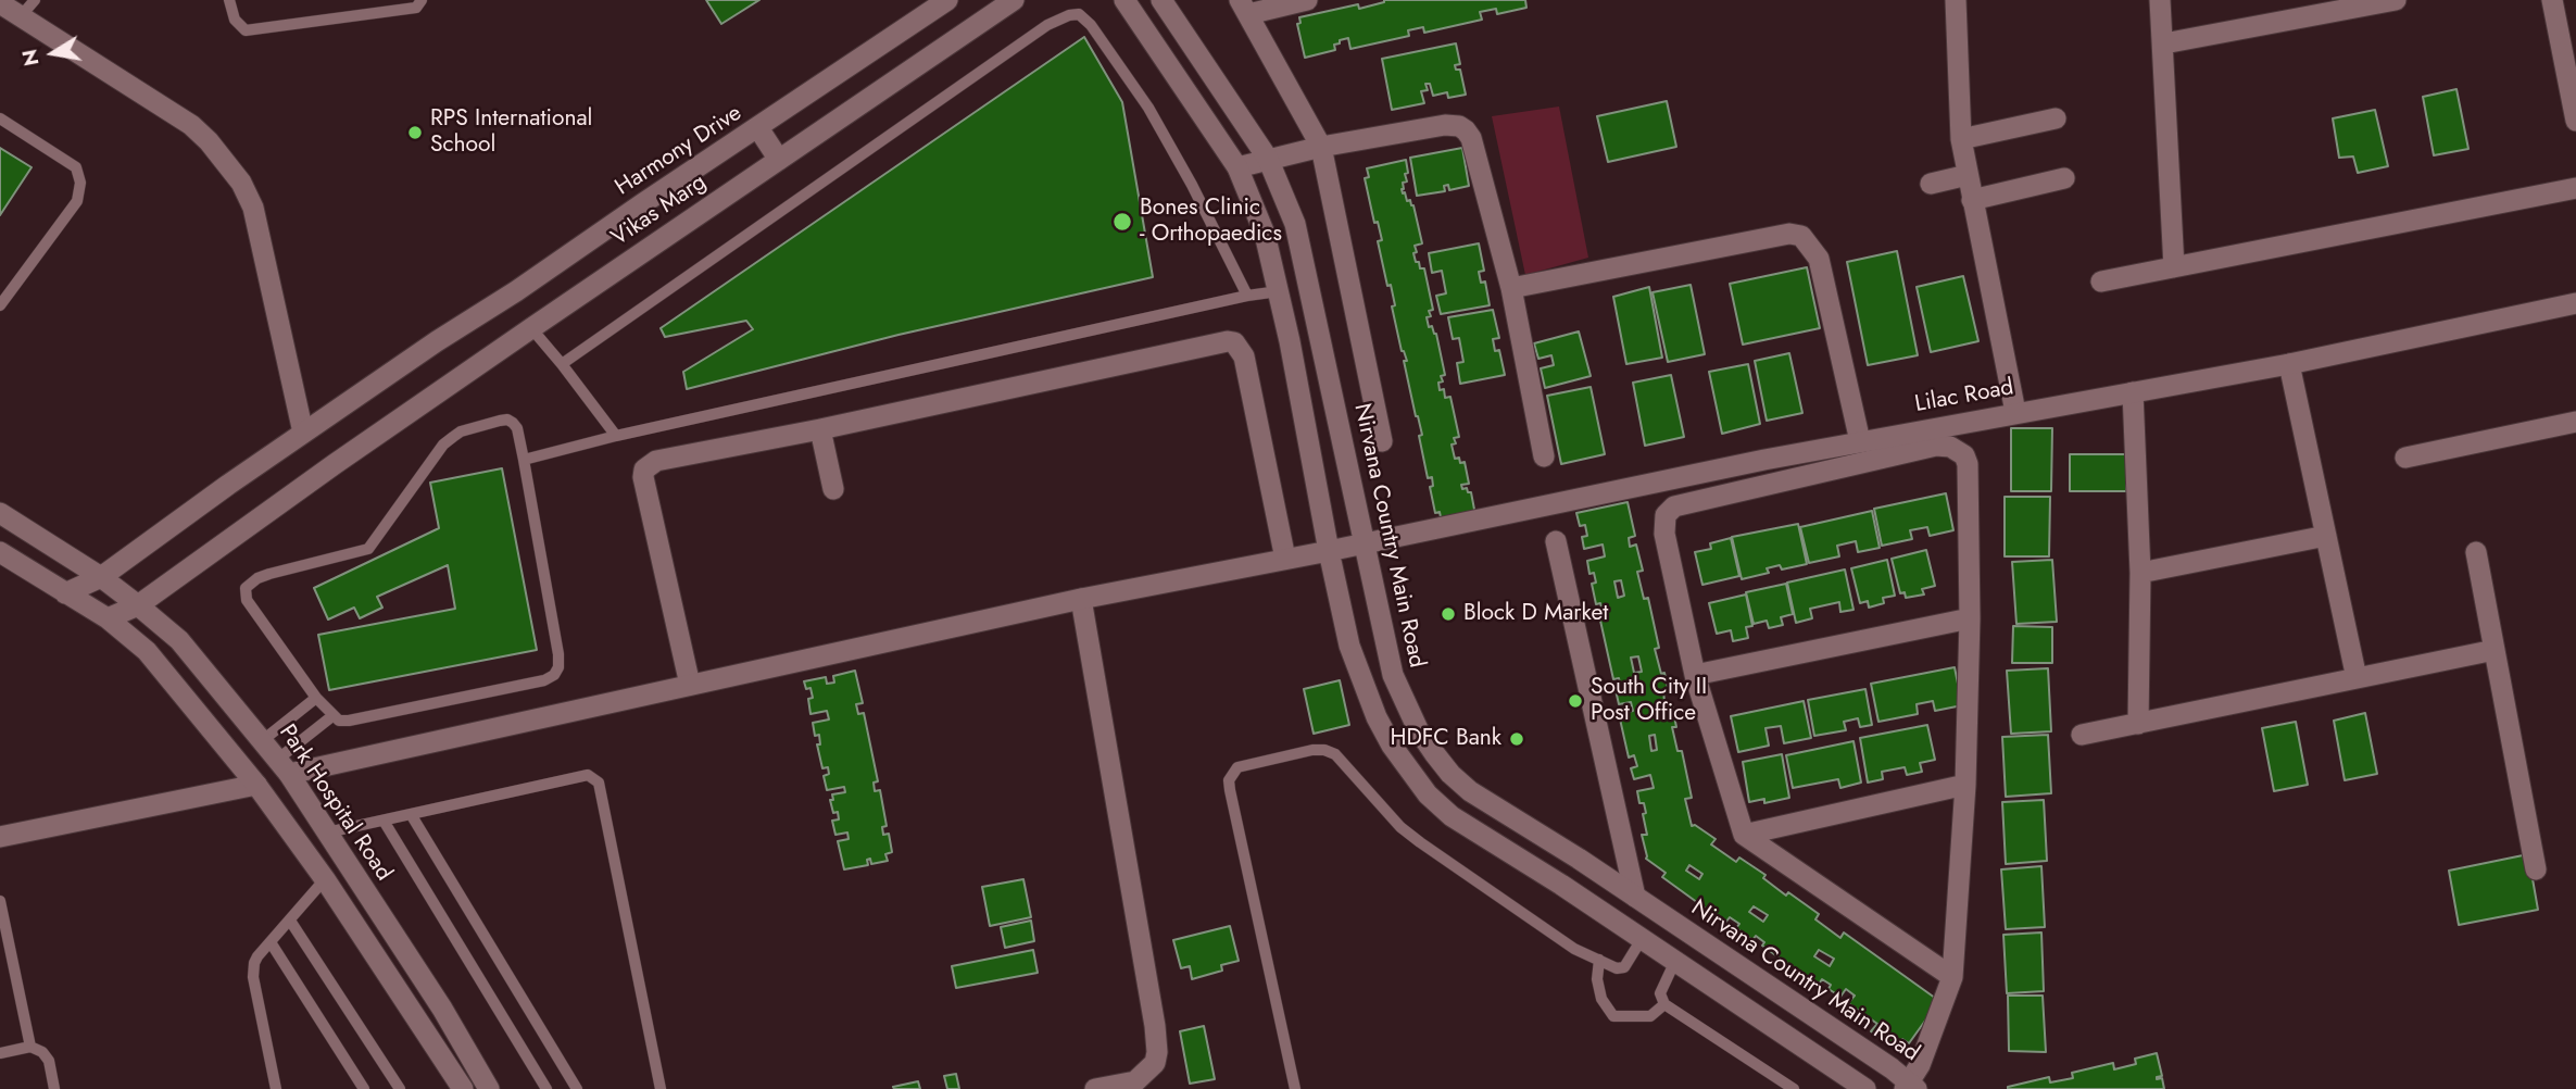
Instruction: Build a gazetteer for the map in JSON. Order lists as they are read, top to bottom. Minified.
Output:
{"streets":{"street":["Harmony Drive","Vikas Marg","Lilac Road","Nirvana Country Main Road","Park Hospital Road"]},"crossings":[["Harmony Drive","Park Hospital Road"],["Vikas Marg","Park Hospital Road"],["Lilac Road","Nirvana Country Main Road"],["Lilac Road","Park Hospital Road"]],"places":["RPS International School","Bones Clinic - Orthopaedics","Block D Market","South City II Post Office","HDFC Bank"],"north":"left"}
